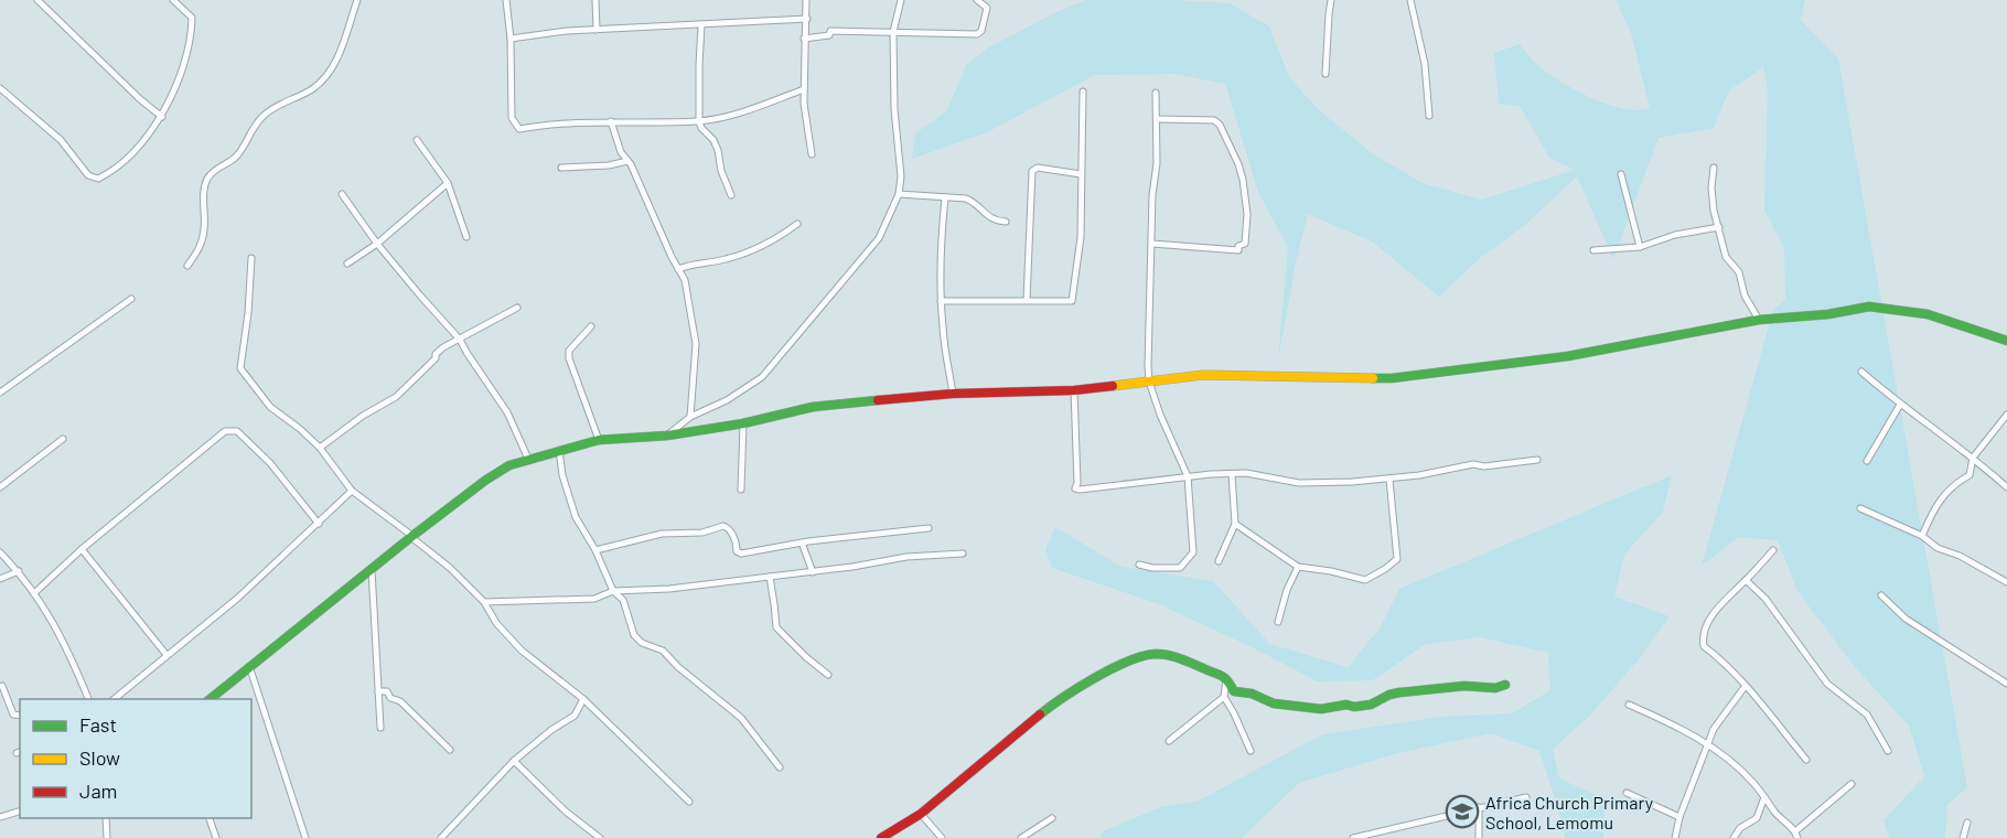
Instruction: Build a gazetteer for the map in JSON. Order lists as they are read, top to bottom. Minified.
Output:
{"places":{"school or university":["Africa Church Primary School, Lemomu"]},"legend":["Fast","Slow","Jam"]}
